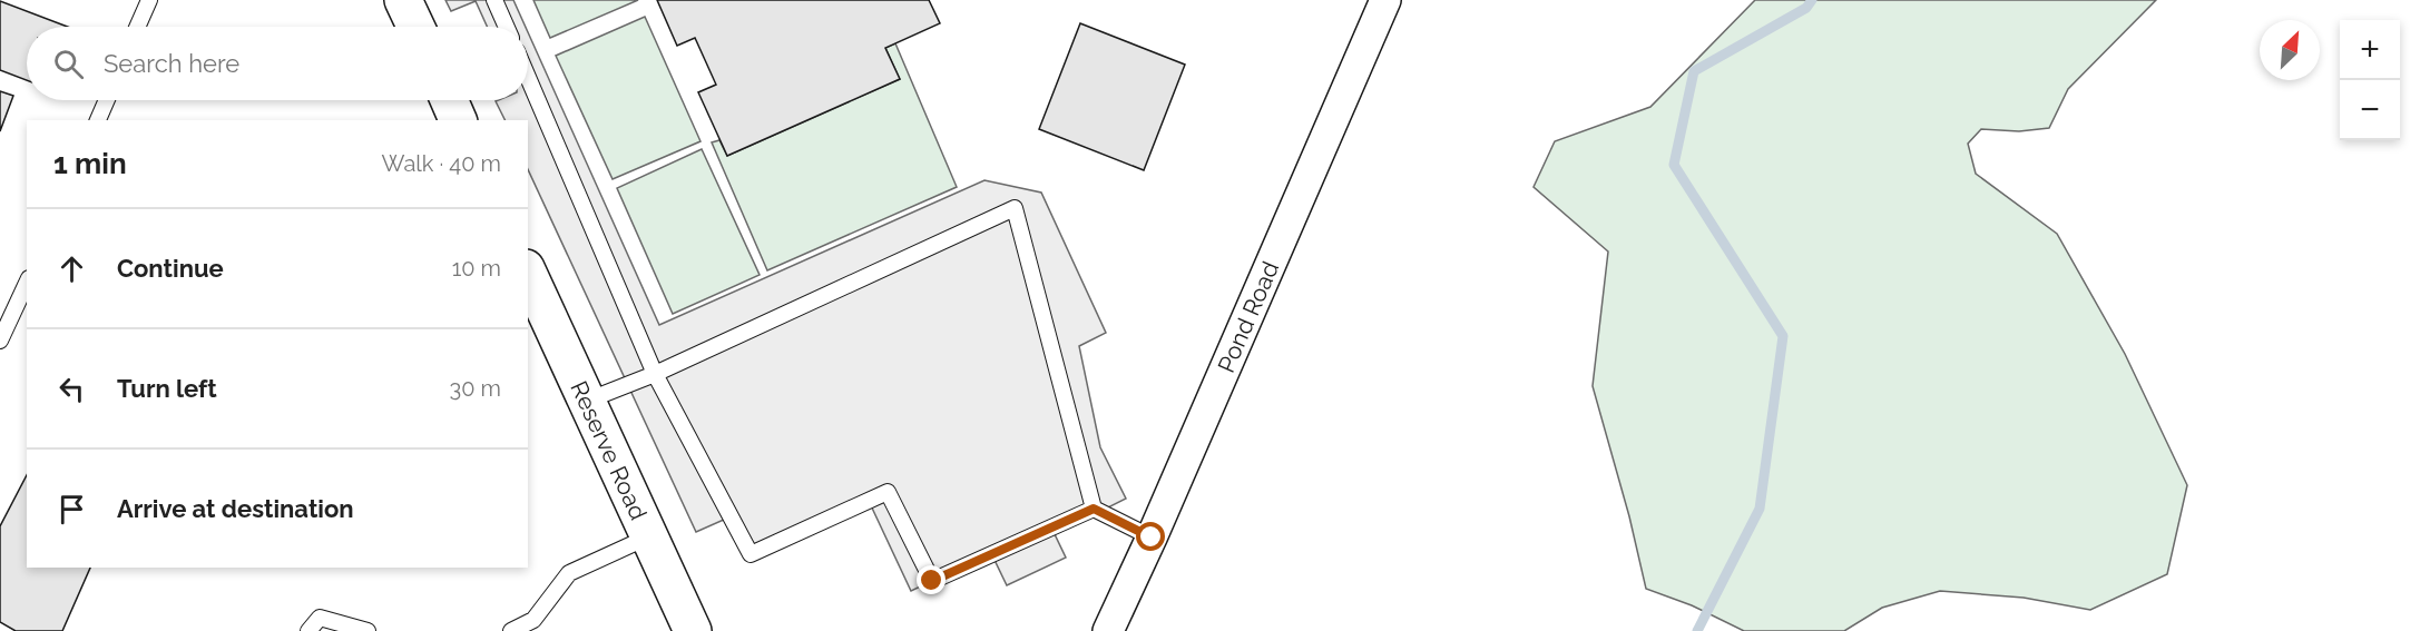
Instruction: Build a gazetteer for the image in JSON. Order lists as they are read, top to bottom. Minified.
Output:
{"streets":{"street":["Pond Road","Reserve Road"]},"north":"top right","page":{"map_buttons":["+","−"],"search":"Search here","heading":["1 min","Walk · 40 m"],"list":[["Continue","10 m"],["Turn left","30 m"],"Arrive at destination"]}}
